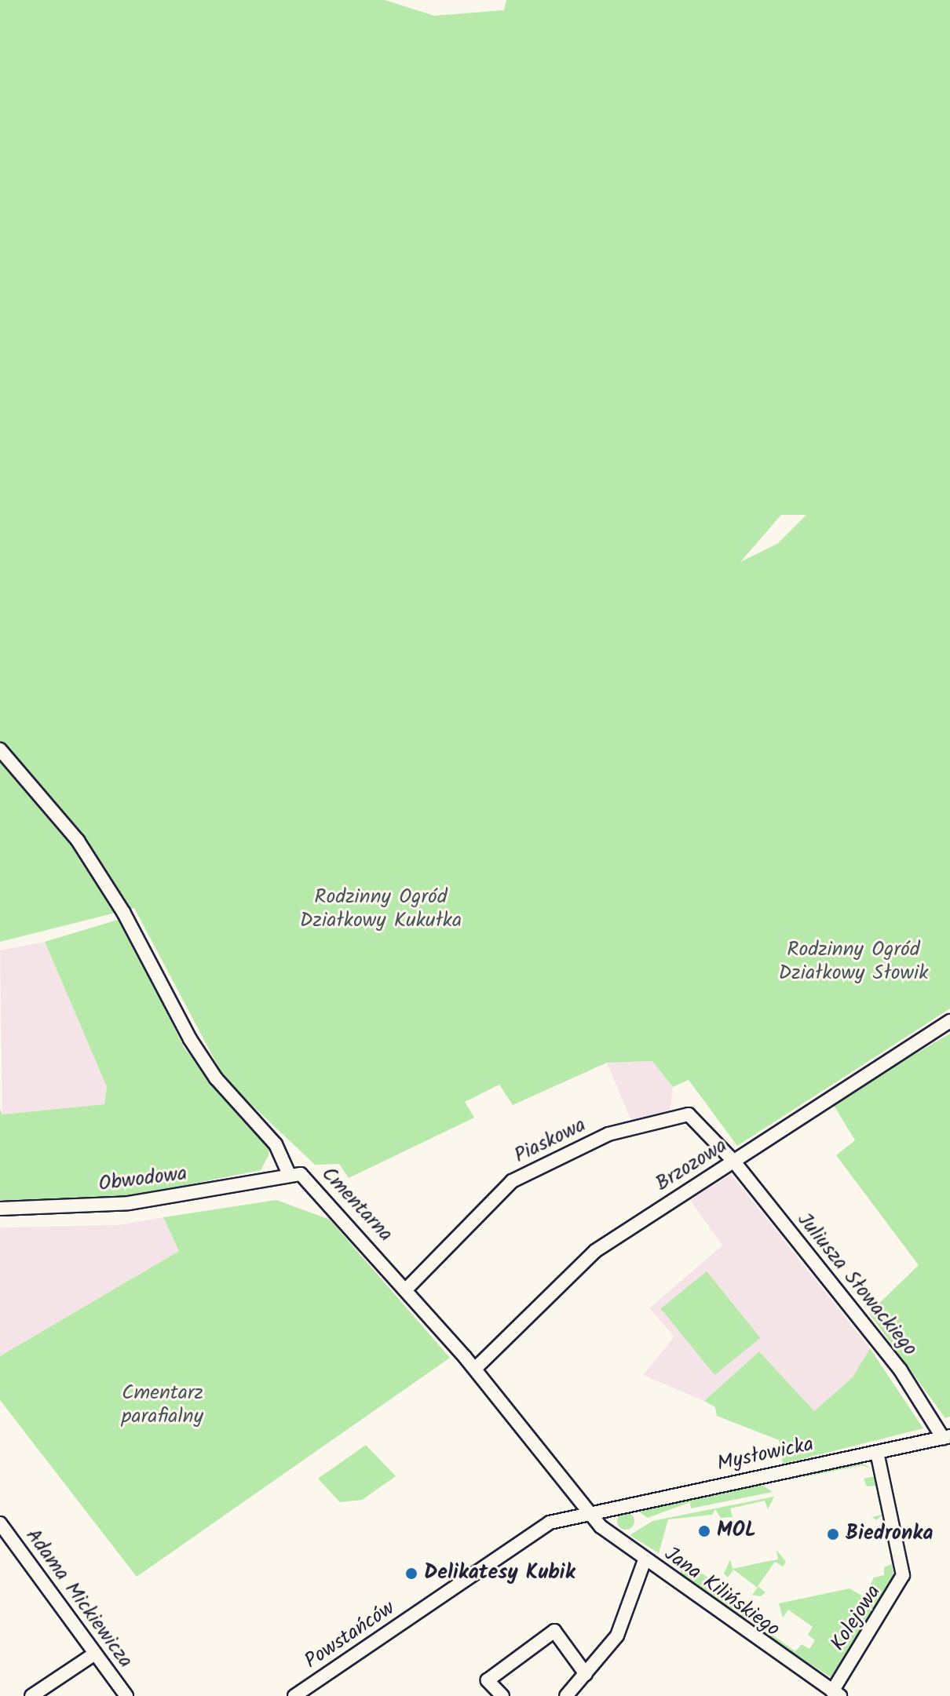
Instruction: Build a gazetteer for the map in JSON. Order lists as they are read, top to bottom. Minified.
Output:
{"streets":{"street":["Piaskowa","Brzozowa","Obwodowa","Cmentarna","Juliusza Słowackiego","Mysłowicka","Jana Kilińskiego","Adama Mickiewicza","Kolejowa","Powstańców"]},"crossings":[["Piaskowa","Brzozowa"],["Piaskowa","Cmentarna"],["Piaskowa","Juliusza Słowackiego"],["Brzozowa","Cmentarna"],["Brzozowa","Juliusza Słowackiego"],["Obwodowa","Cmentarna"],["Cmentarna","Mysłowicka"],["Cmentarna","Jana Kilińskiego"],["Cmentarna","Powstańców"],["Juliusza Słowackiego","Mysłowicka"],["Mysłowicka","Jana Kilińskiego"],["Mysłowicka","Kolejowa"],["Mysłowicka","Powstańców"],["Jana Kilińskiego","Kolejowa"],["Jana Kilińskiego","Powstańców"]],"parks":["Rodzinny Ogród Działkowy Kukułka","Rodzinny Ogród Działkowy Słowik","Cmentarz parafialny"],"places":["MOL","Biedronka","Delikatesy Kubik"]}
